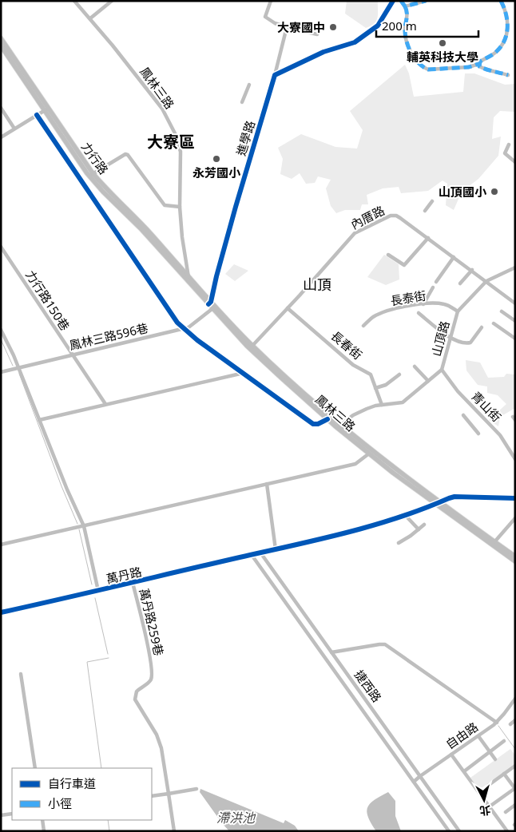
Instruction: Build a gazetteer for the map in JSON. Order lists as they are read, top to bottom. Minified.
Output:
{"streets":{"main road":["鳳林三路","力行路"],"street":["進學路","內厝路","長泰街","力行路150巷","鳳林三路596巷","山頂路","長春街","青山街","萬丹路","萬丹路259巷","捷西路","自由路"]},"crossings":[["鳳林三路","進學路"],["鳳林三路","力行路"],["鳳林三路","內厝路"],["鳳林三路","鳳林三路596巷"],["鳳林三路","山頂路"],["內厝路","山頂路"],["內厝路","長春街"],["長泰街","山頂路"],["力行路150巷","鳳林三路596巷"],["山頂路","長春街"],["山頂路","青山街"],["萬丹路","萬丹路259巷"],["萬丹路","捷西路"],["捷西路","自由路"]],"districts":["大寮區","山頂"],"water":["滯洪池"],"places":["大寮國中","輔英科技大學","永芳國小","山頂國小"],"legend":["自行車道","小徑"],"scale_bar":"200 m","north":"bottom"}
